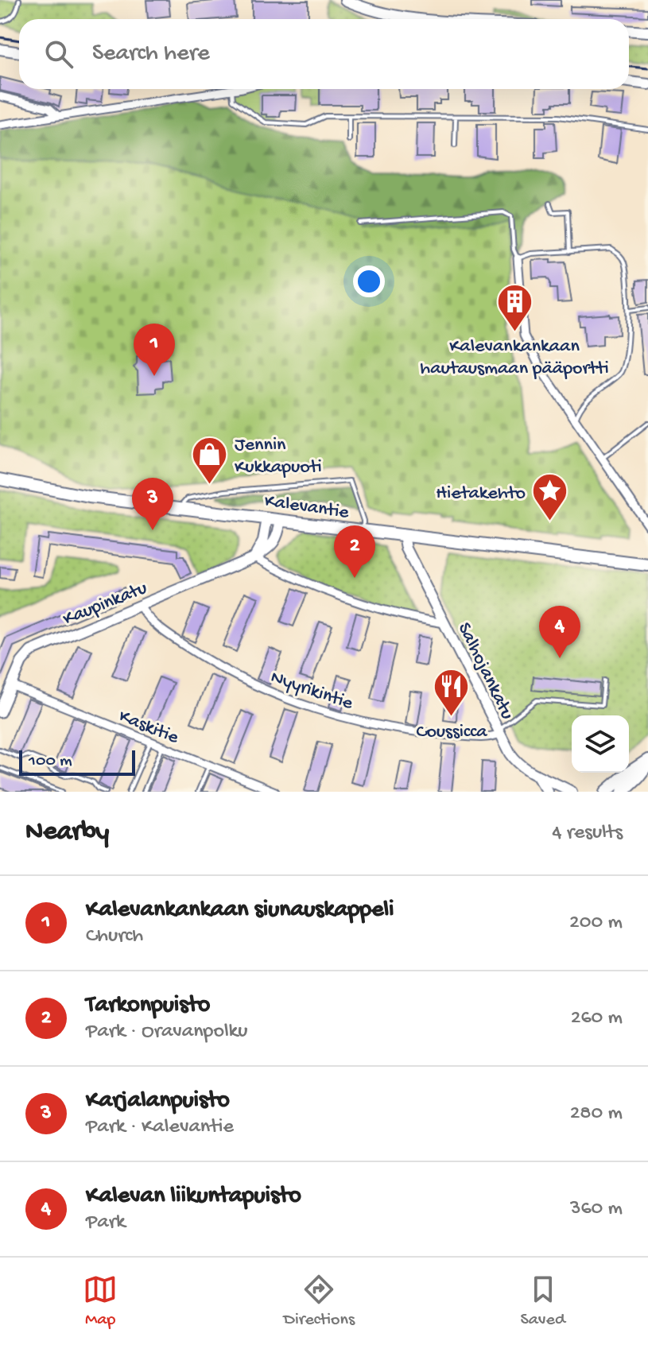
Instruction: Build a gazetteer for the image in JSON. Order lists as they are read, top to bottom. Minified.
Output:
{"streets":{"main road":["Kalevantie"],"street":["Kaupinkatu","Salhojankatu","Nyyrikintie","Kaskitie"]},"crossings":[["Kalevantie","Kaupinkatu"],["Kalevantie","Salhojankatu"],["Kaupinkatu","Nyyrikintie"],["Kaupinkatu","Kaskitie"],["Salhojankatu","Nyyrikintie"]],"places":{"building":["Kalevankankaan hautausmaan pääportti"],"shop":["Jennin Kukkapuoti"],"place":["Hietakehto"],"restaurant":["Coussicca"]},"scale_bar":"100 m","page":{"search":"Search here","pins":["1","3","2","4"],"scale":"100 m","heading":["Nearby","4 results"],"list":[{"mark":"1","name":"Kalevankankaan siunauskappeli","note":"Church","value":"200 m"},{"mark":"2","name":"Tarkonpuisto","note":"Park · Oravanpolku","value":"260 m"},{"mark":"3","name":"Karjalanpuisto","note":"Park · Kalevantie","value":"280 m"},{"mark":"4","name":"Kalevan liikuntapuisto","note":"Park","value":"360 m"}],"nav":["Map","Directions","Saved"]}}
